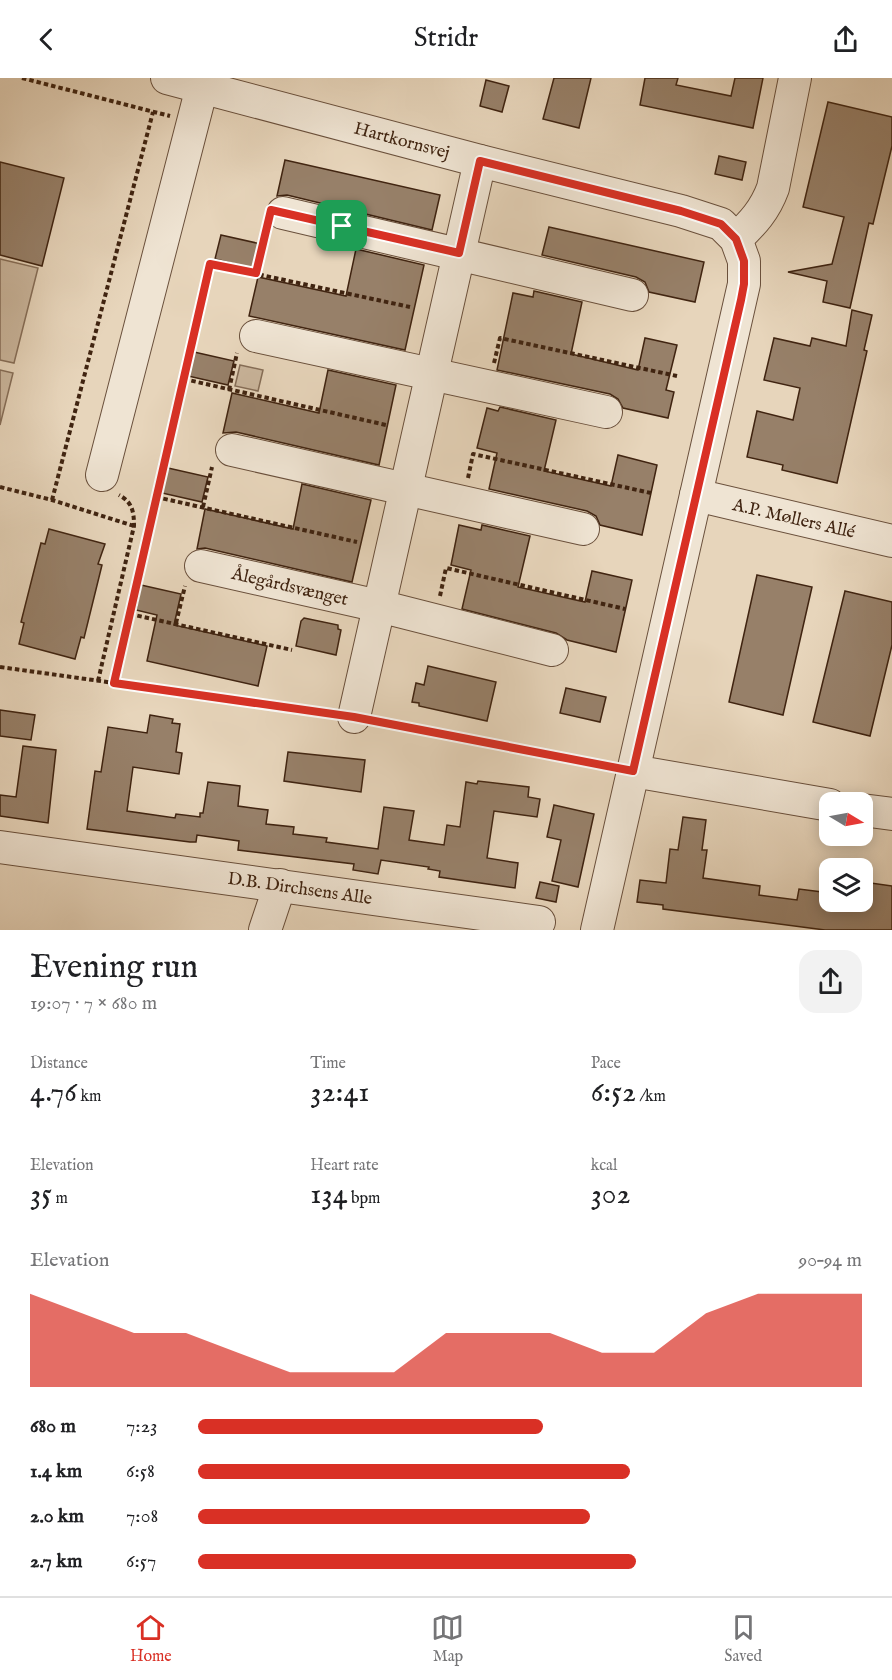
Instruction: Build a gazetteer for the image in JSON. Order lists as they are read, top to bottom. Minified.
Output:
{"streets":{"street":["Hartkornsvej","A.P. Møllers Allé","Ålegårdsvænget","D.B. Dirchsens Alle"]},"north":"right","page":{"header":"Stridr","heading":["Evening run","19:07 · 7 × 680 m"],"stats":[["Distance","4.76 km"],["Time","32:41"],["Pace","6:52 /km"],["Elevation","35 m"],["Heart rate","134 bpm"],["kcal","302"]],"chart":["Elevation","90–94 m"],"list":[{"name":"680 m","note":"7:23"},{"name":"1.4 km","note":"6:58"},{"name":"2.0 km","note":"7:08"},{"name":"2.7 km","note":"6:57"}],"tabs":["Home","Map","Saved"]}}
